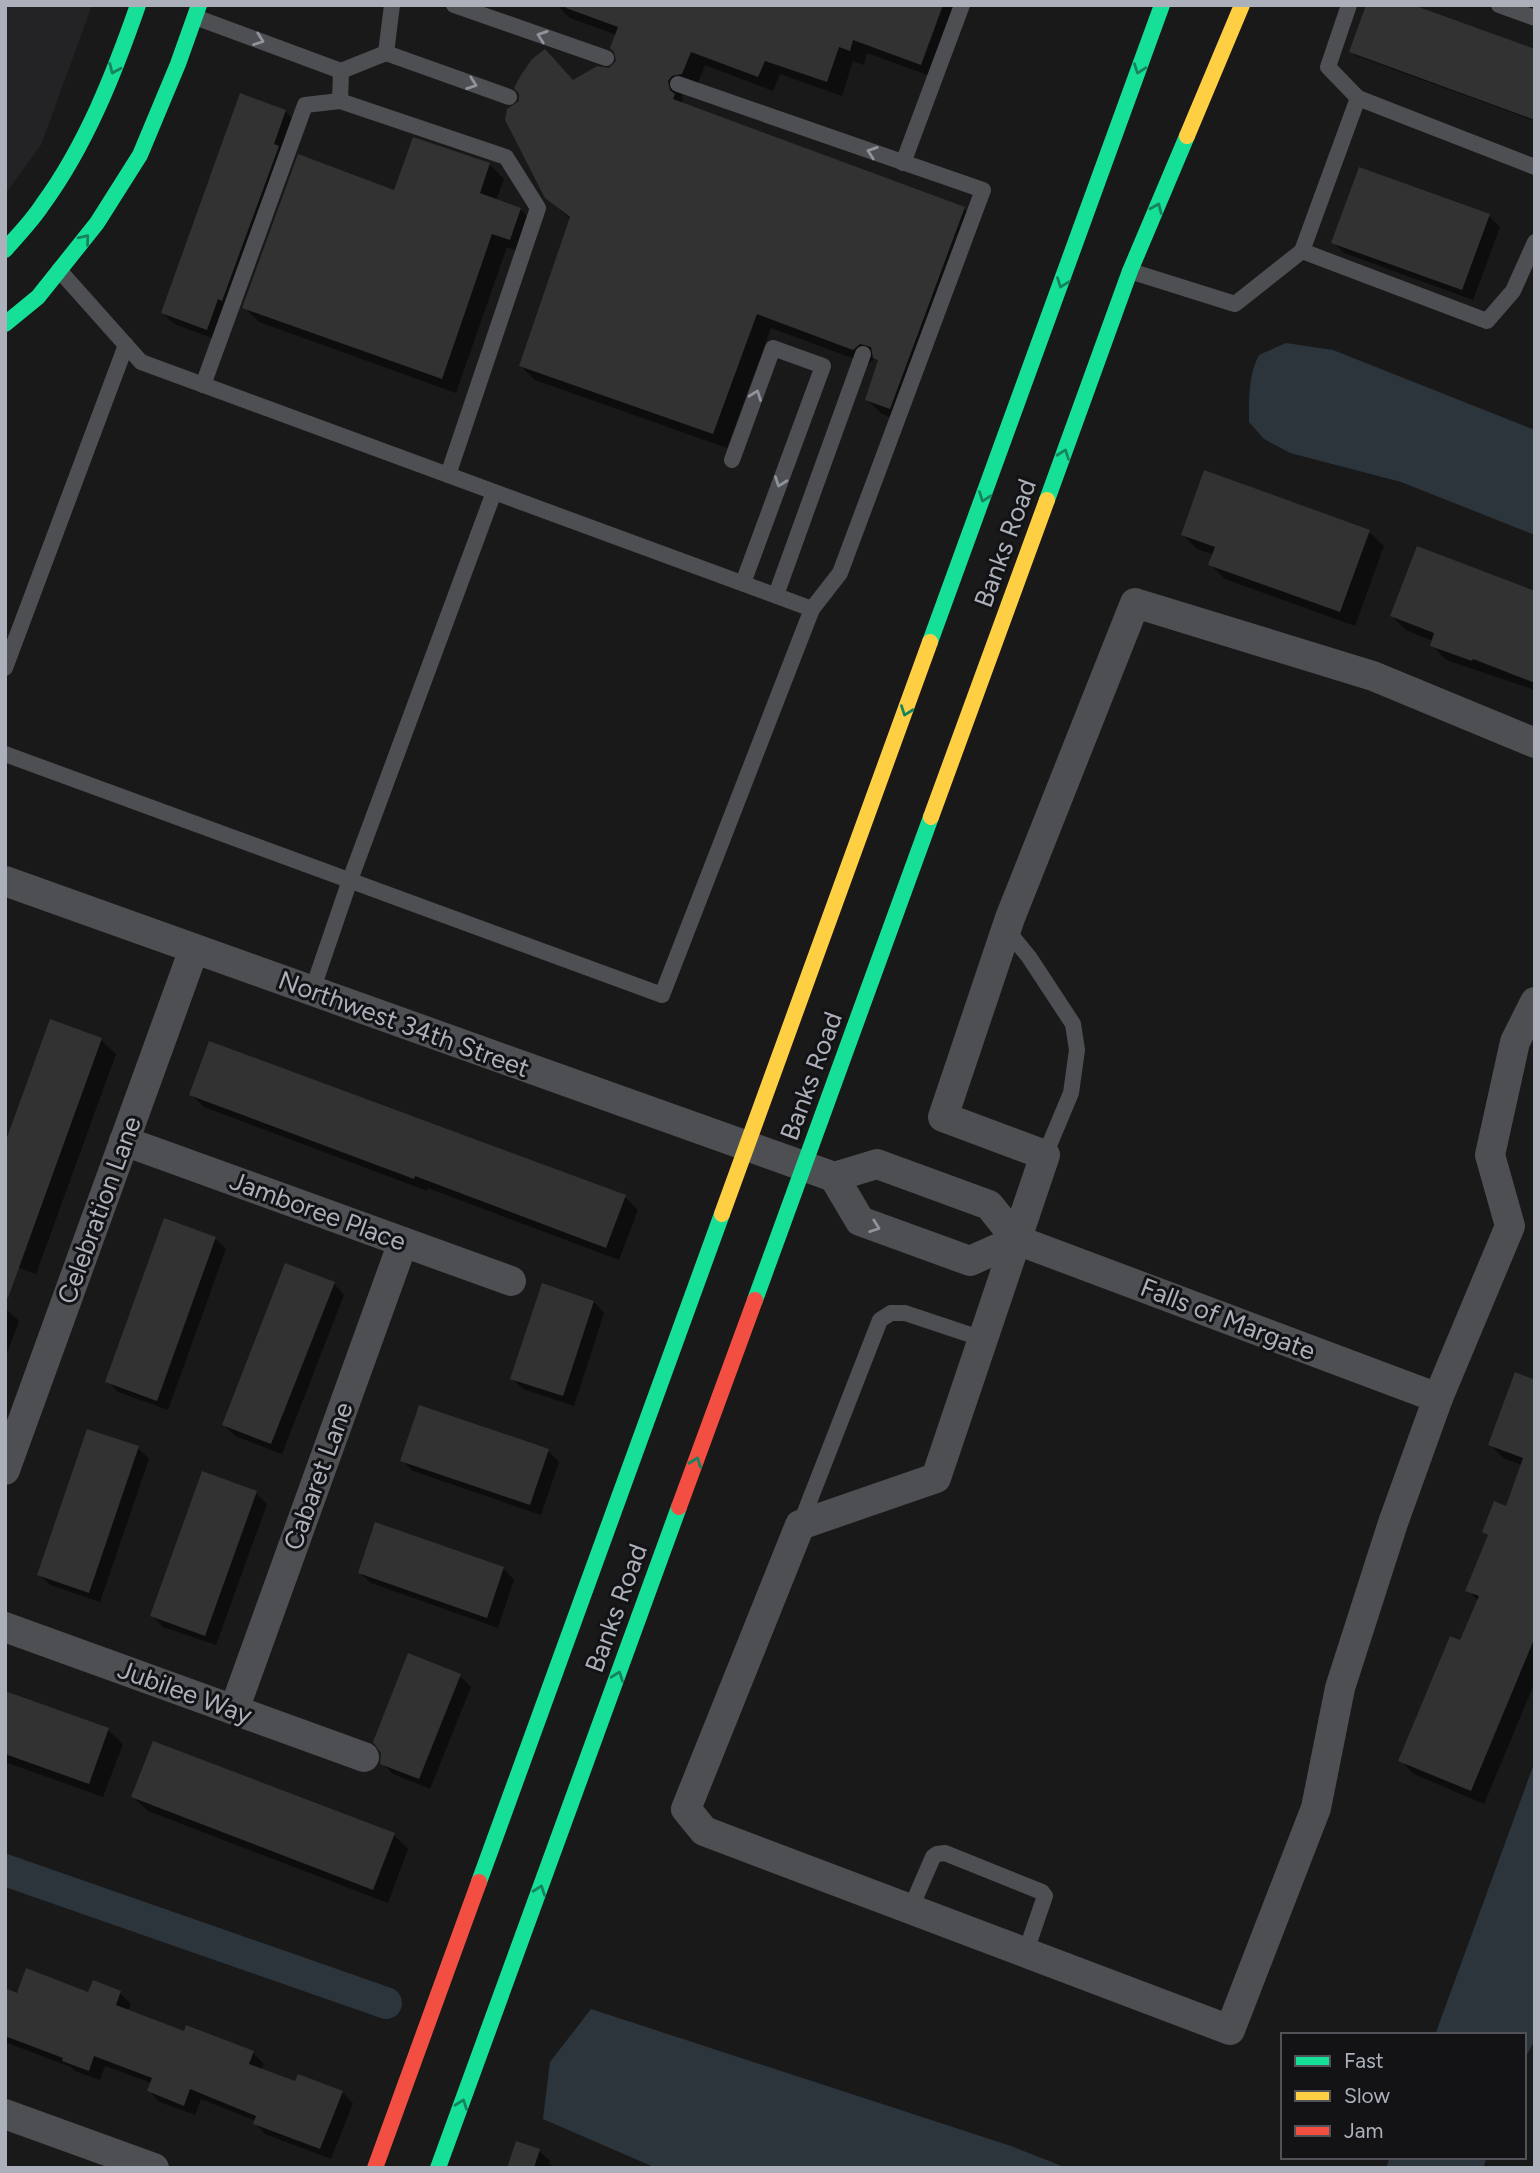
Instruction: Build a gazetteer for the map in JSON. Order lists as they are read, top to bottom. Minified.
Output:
{"streets":{"street":["Banks Road","Northwest 34th Street","Celebration Lane","Jamboree Place","Falls of Margate","Cabaret Lane","Jubilee Way"]},"crossings":[["Banks Road","Northwest 34th Street"],["Northwest 34th Street","Celebration Lane"],["Celebration Lane","Jamboree Place"],["Jamboree Place","Cabaret Lane"],["Cabaret Lane","Jubilee Way"]],"legend":["Fast","Slow","Jam"]}
